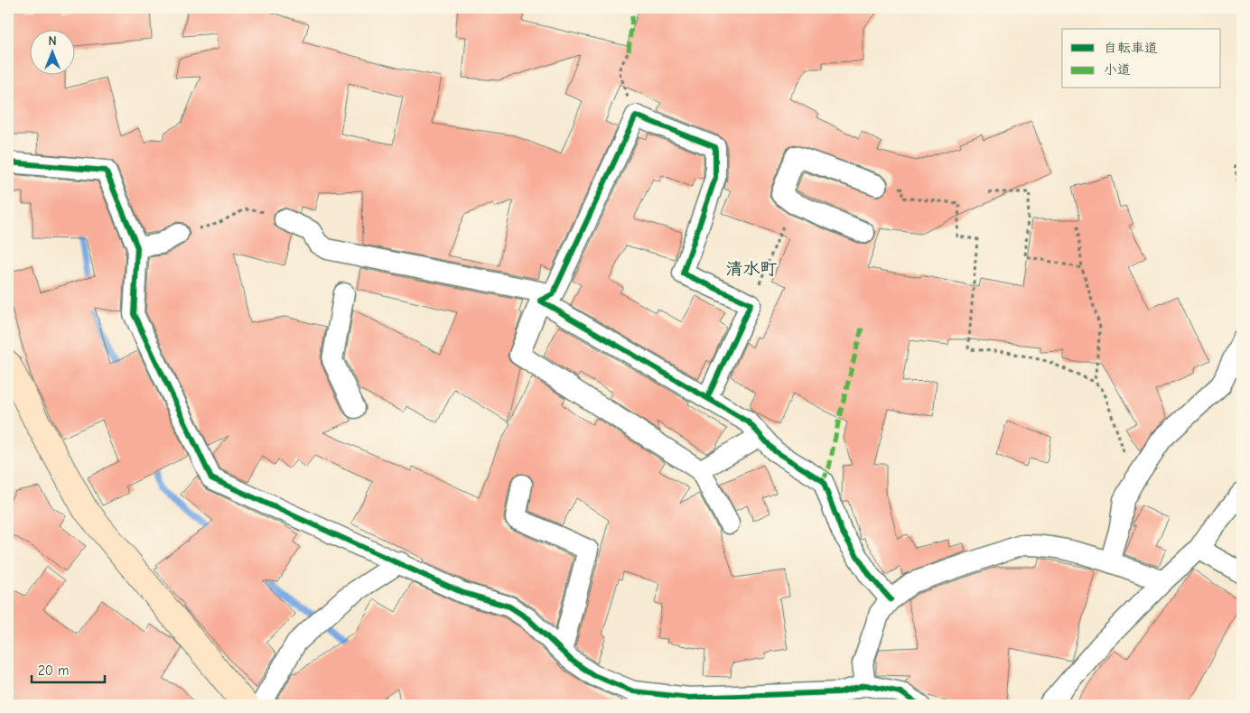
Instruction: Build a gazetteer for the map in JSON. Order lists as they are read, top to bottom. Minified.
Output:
{"districts":["清水町"],"legend":["自転車道","小道"],"scale_bar":"20 m","north":"top"}
